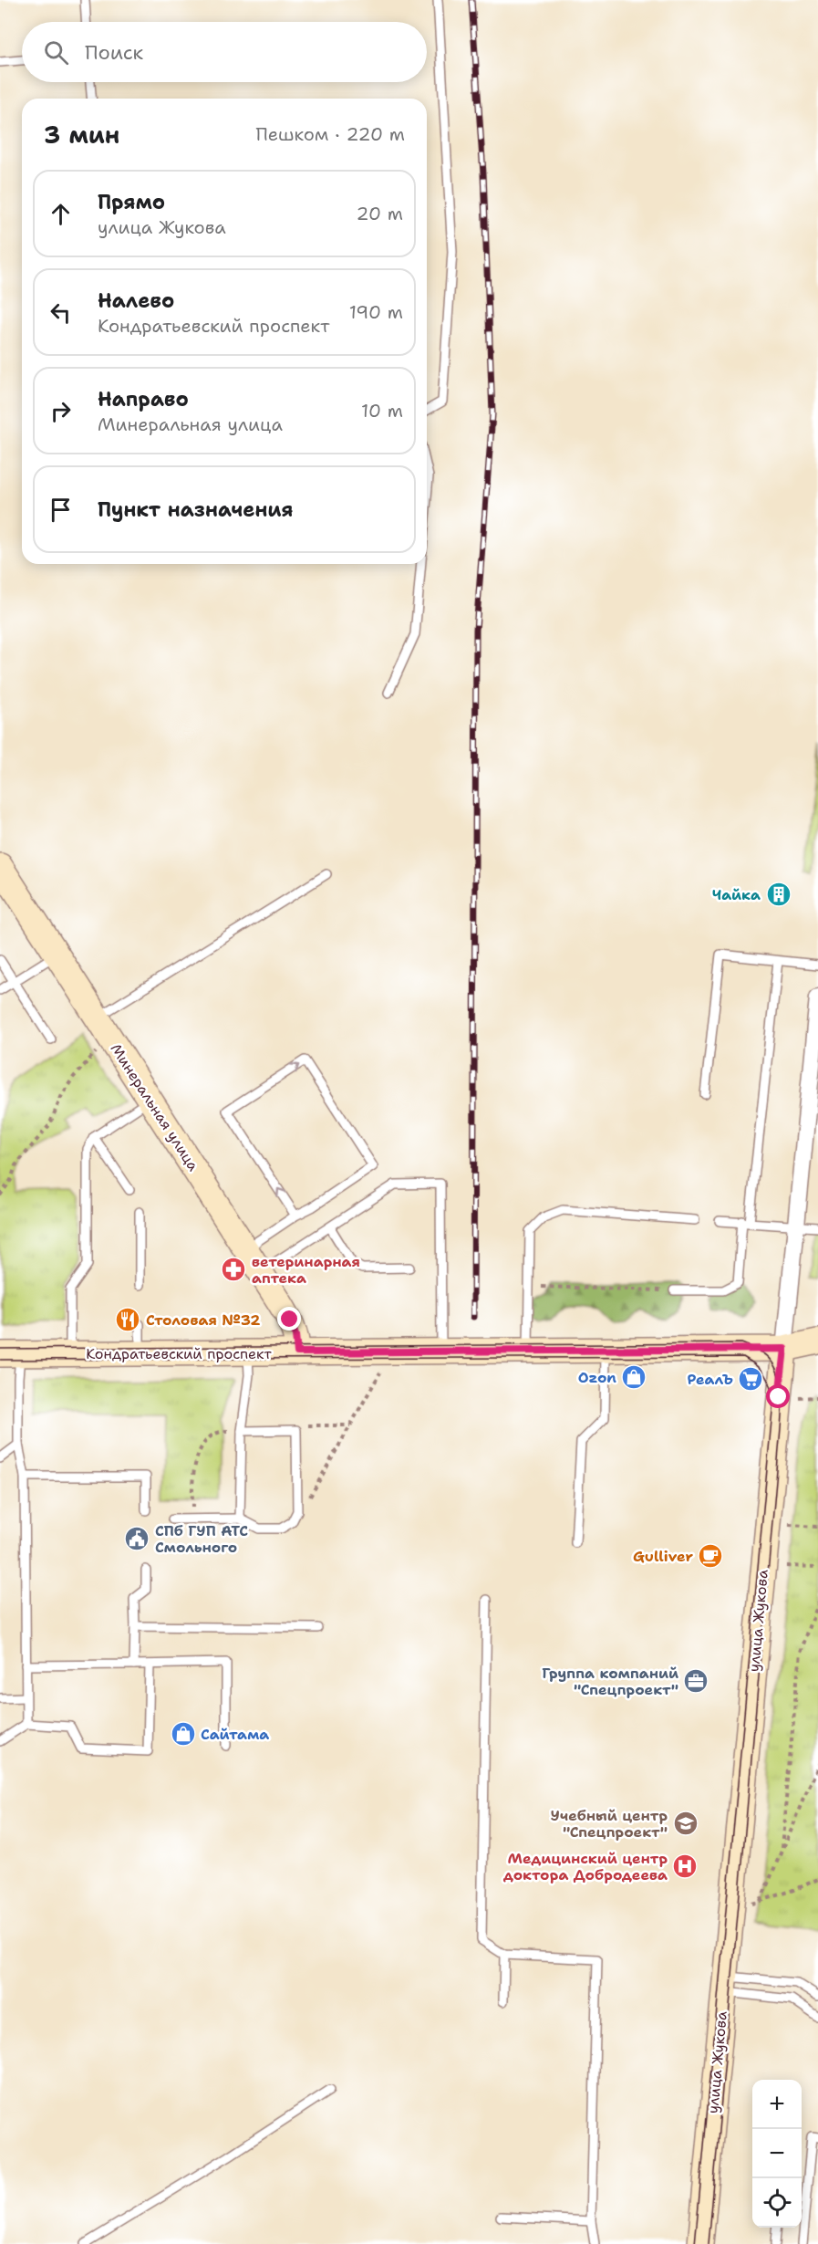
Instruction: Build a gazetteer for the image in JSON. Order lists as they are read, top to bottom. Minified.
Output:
{"streets":{"street":["Минеральная улица","Кондратьевский проспект","улица Жукова"]},"crossings":[["Минеральная улица","Кондратьевский проспект"],["Кондратьевский проспект","улица Жукова"]],"places":{"building":["Чайка"],"pharmacy":["ветеринарная аптека"],"restaurant":["Столовая №32"],"shop":["Ozon","Сайтама"],"supermarket":["РеалЪ"],"public building":["СПб ГУП АТС Смольного"],"cafe":["Gulliver"],"office":["Группа компаний \"Спецпроект\""],"school or university":["Учебный центр \"Спецпроект\""],"hospital":["Медицинский центр доктора Добродеева"]},"page":{"search":"Поиск","heading":["3 мин","Пешком · 220 m"],"list":[["Прямо","улица Жукова","20 m"],["Налево","Кондратьевский проспект","190 m"],["Направо","Минеральная улица","10 m"],"Пункт назначения"],"map_buttons":["+","−"]}}
